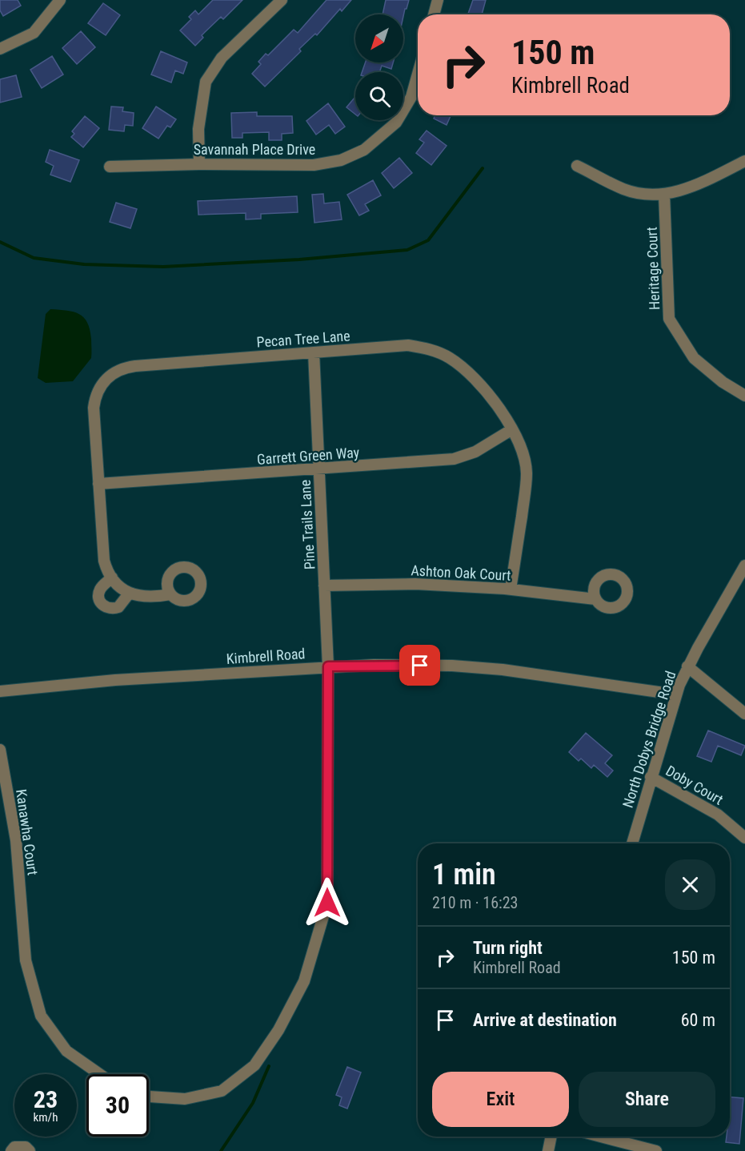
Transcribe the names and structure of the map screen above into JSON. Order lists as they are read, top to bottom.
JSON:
{
  "streets": {
    "street": [
      "Savannah Place Drive",
      "Heritage Court",
      "Pecan Tree Lane",
      "Garrett Green Way",
      "Pine Trails Lane",
      "Ashton Oak Court",
      "Kimbrell Road",
      "North Dobys Bridge Road",
      "Doby Court",
      "Kanawha Court"
    ]
  },
  "crossings": [
    ["Pecan Tree Lane", "Garrett Green Way"],
    ["Pecan Tree Lane", "Pine Trails Lane"],
    ["Pecan Tree Lane", "Ashton Oak Court"],
    ["Garrett Green Way", "Pine Trails Lane"],
    ["Pine Trails Lane", "Ashton Oak Court"],
    ["Pine Trails Lane", "Kimbrell Road"],
    ["Kimbrell Road", "North Dobys Bridge Road"],
    ["North Dobys Bridge Road", "Doby Court"]
  ],
  "north": "bottom left",
  "page": {
    "turn": ["150 m", "Kimbrell Road"],
    "heading": ["1 min", "210 m · 16:23"],
    "list": [
      {
        "name": "Turn right",
        "note": "Kimbrell Road",
        "value": "150 m"
      },
      {
        "name": "Arrive at destination",
        "value": "60 m"
      }
    ],
    "buttons": ["Exit", "Share"],
    "speed": "23 km/h",
    "limit": "30"
  }
}
